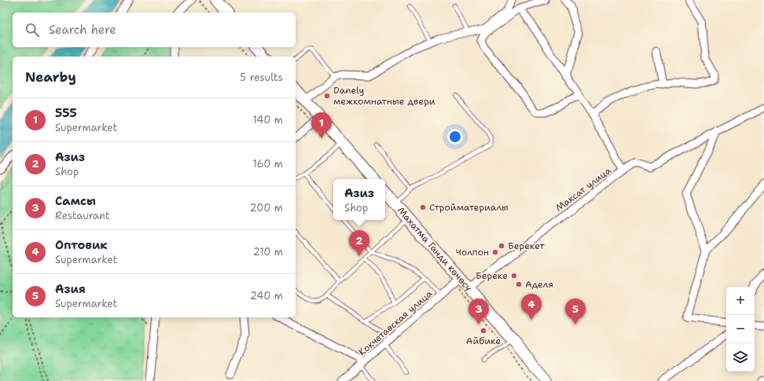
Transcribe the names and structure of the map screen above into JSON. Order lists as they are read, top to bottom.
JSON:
{
  "streets": {
    "main road": ["Махатма Ганди көчөсү"],
    "street": ["Максат улица", "Кокчетавская улица"]
  },
  "crossings": [
    ["Максат улица", "Махатма Ганди көчөсү"],
    ["Махатма Ганди көчөсү", "Кокчетавская улица"]
  ],
  "places": [
    "Danely межкомнатные двери",
    "Стройматериалы",
    "Берекет",
    "Чолпон",
    "Береке",
    "Аделя",
    "Айбике"
  ],
  "page": {
    "search": "Search here",
    "heading": ["Nearby", "5 results"],
    "list": [
      {
        "mark": "1",
        "name": "555",
        "note": "Supermarket",
        "value": "140 m"
      },
      {
        "mark": "2",
        "name": "Азиз",
        "note": "Shop",
        "value": "160 m"
      },
      {
        "mark": "3",
        "name": "Самсы",
        "note": "Restaurant",
        "value": "200 m"
      },
      {
        "mark": "4",
        "name": "Оптовик",
        "note": "Supermarket",
        "value": "210 m"
      },
      {
        "mark": "5",
        "name": "Азия",
        "note": "Supermarket",
        "value": "240 m"
      }
    ],
    "pins": [
      "1",
      "2",
      "4",
      "3",
      "5"
    ],
    "popup": ["Азиз", "Shop"],
    "map_buttons": ["+", "−"]
  }
}
